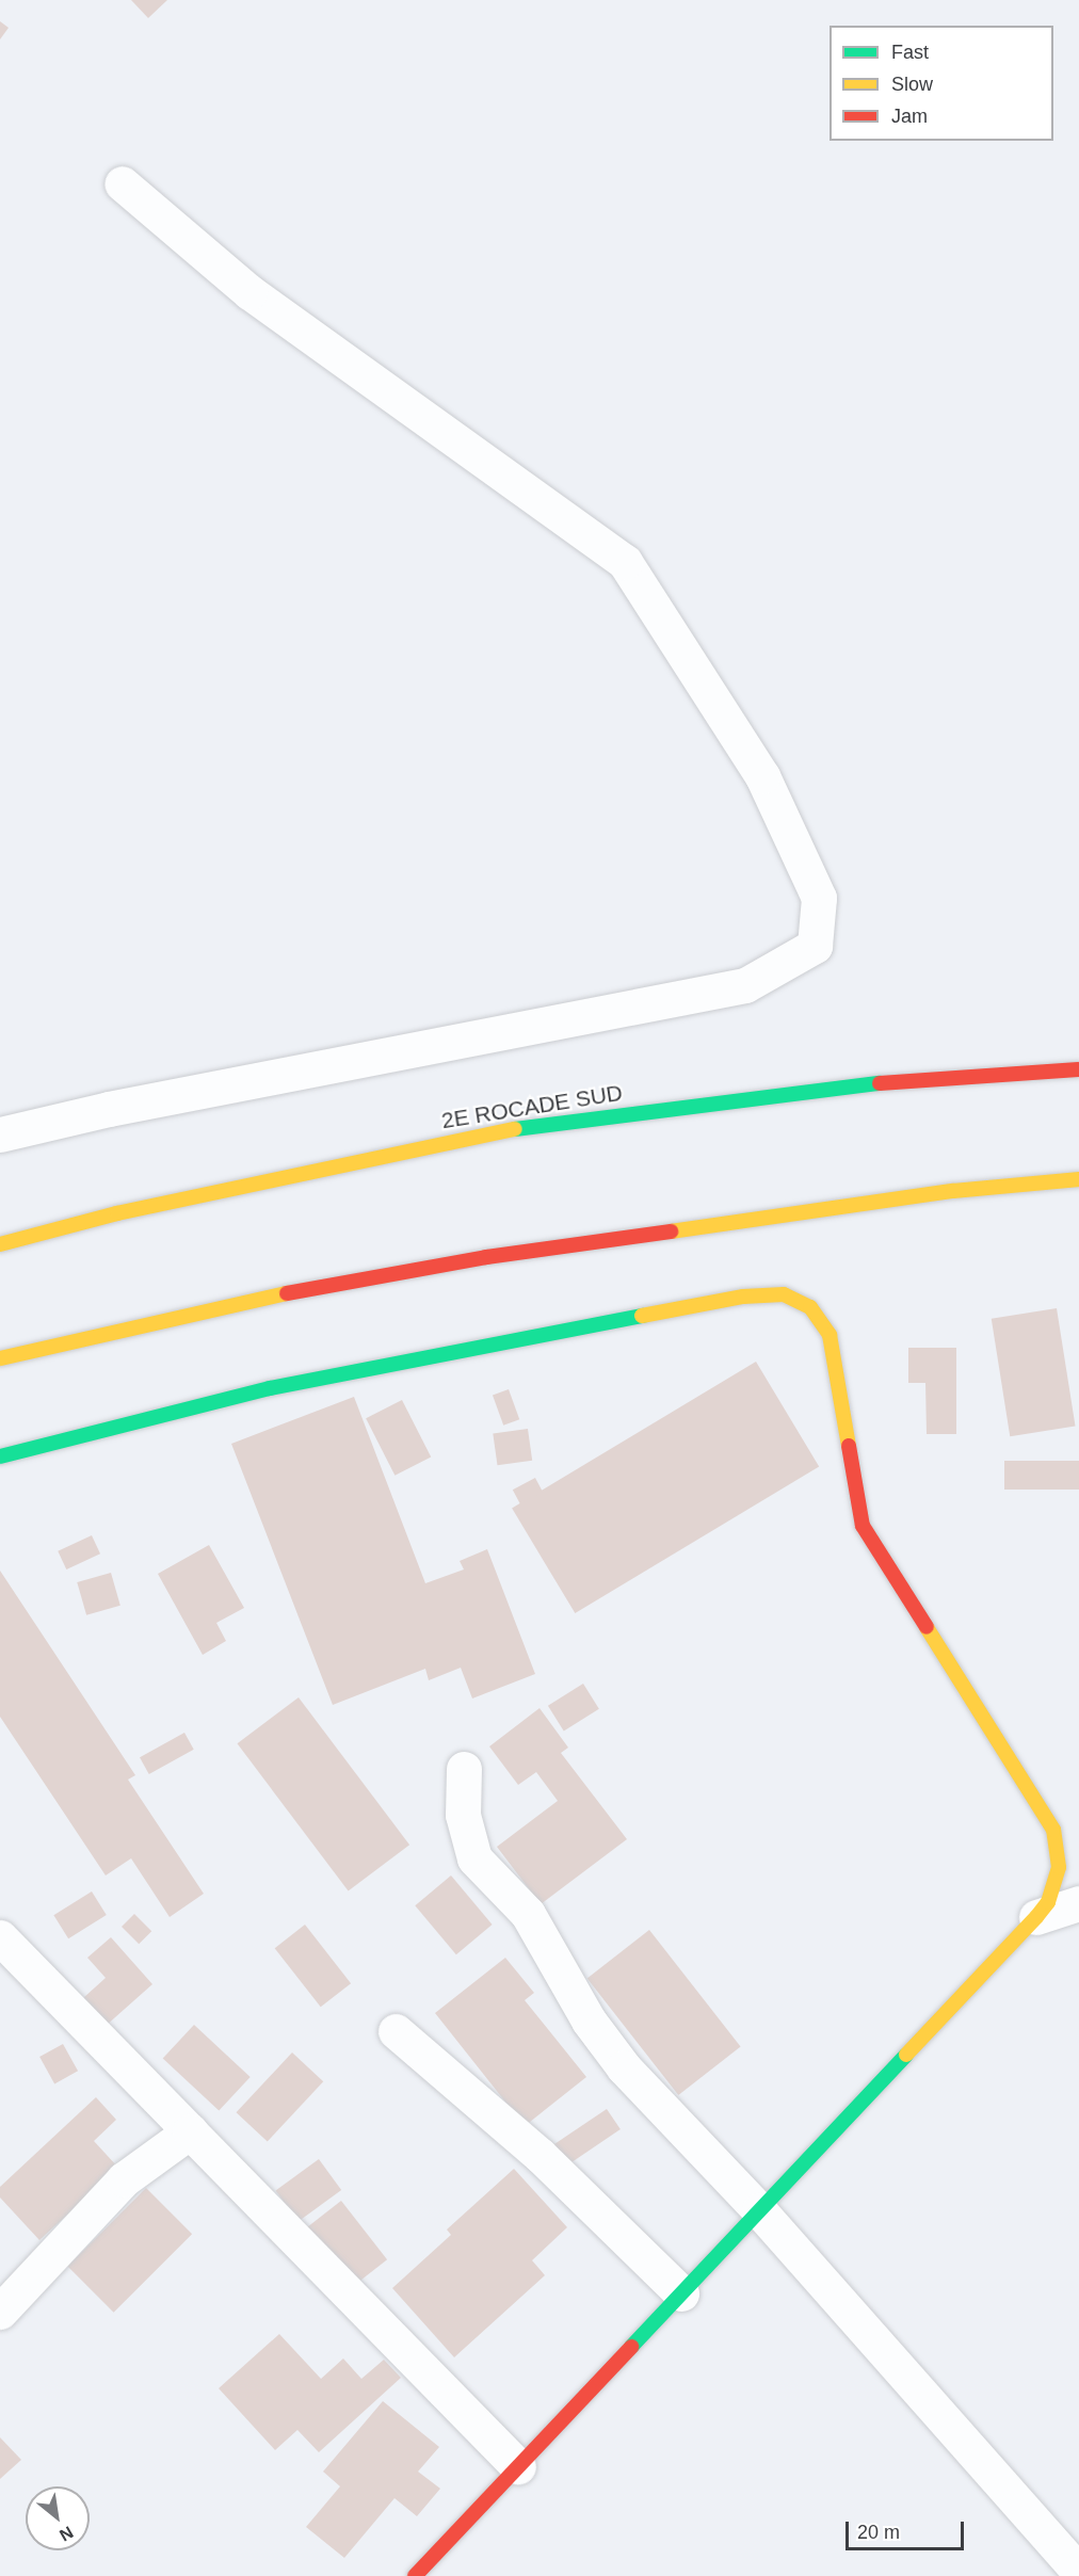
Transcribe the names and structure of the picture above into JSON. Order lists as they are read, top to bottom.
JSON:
{
  "streets": {
    "main road": ["2E ROCADE SUD"]
  },
  "legend": ["Fast", "Slow", "Jam"],
  "scale_bar": "20 m",
  "north": "bottom right"
}
